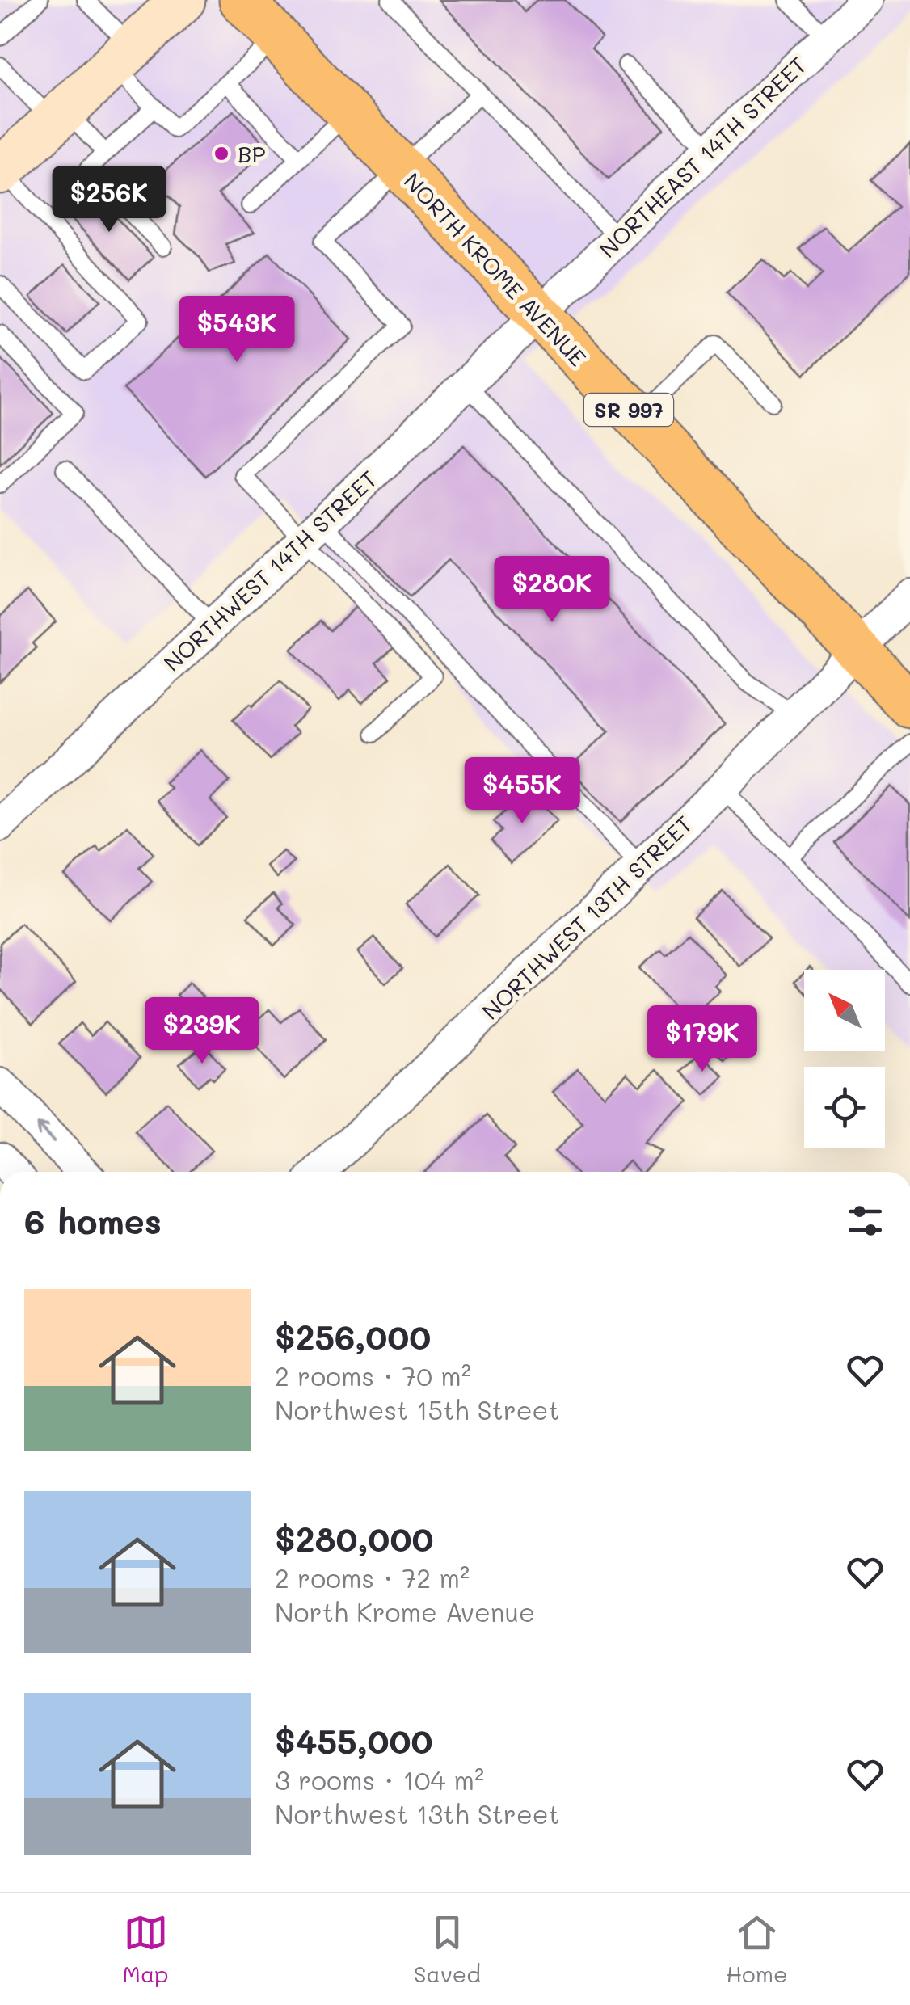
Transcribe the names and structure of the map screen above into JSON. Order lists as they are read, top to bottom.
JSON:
{
  "streets": {
    "highway": ["NORTH KROME AVENUE", "SR 997"],
    "street": ["NORTHEAST 14TH STREET", "NORTHWEST 14TH STREET", "NORTHWEST 13TH STREET"]
  },
  "crossings": [
    ["NORTHEAST 14TH STREET", "NORTH KROME AVENUE"],
    ["NORTHEAST 14TH STREET", "NORTHWEST 14TH STREET"],
    ["NORTH KROME AVENUE", "SR 997"],
    ["NORTH KROME AVENUE", "NORTHWEST 14TH STREET"],
    ["NORTH KROME AVENUE", "NORTHWEST 13TH STREET"]
  ],
  "places": ["BP"],
  "north": "top left",
  "page": {
    "price": [
      "$256K",
      "$543K",
      "$280K",
      "$455K",
      "$239K",
      "$179K"
    ],
    "heading": "6 homes",
    "list": [
      {
        "name": "$256,000",
        "note": "2 rooms · 70 m² · Northwest 15th Street"
      },
      {
        "name": "$280,000",
        "note": "2 rooms · 72 m² · North Krome Avenue"
      },
      {
        "name": "$455,000",
        "note": "3 rooms · 104 m² · Northwest 13th Street"
      }
    ],
    "tabs": ["Map", "Saved", "Home"]
  }
}
